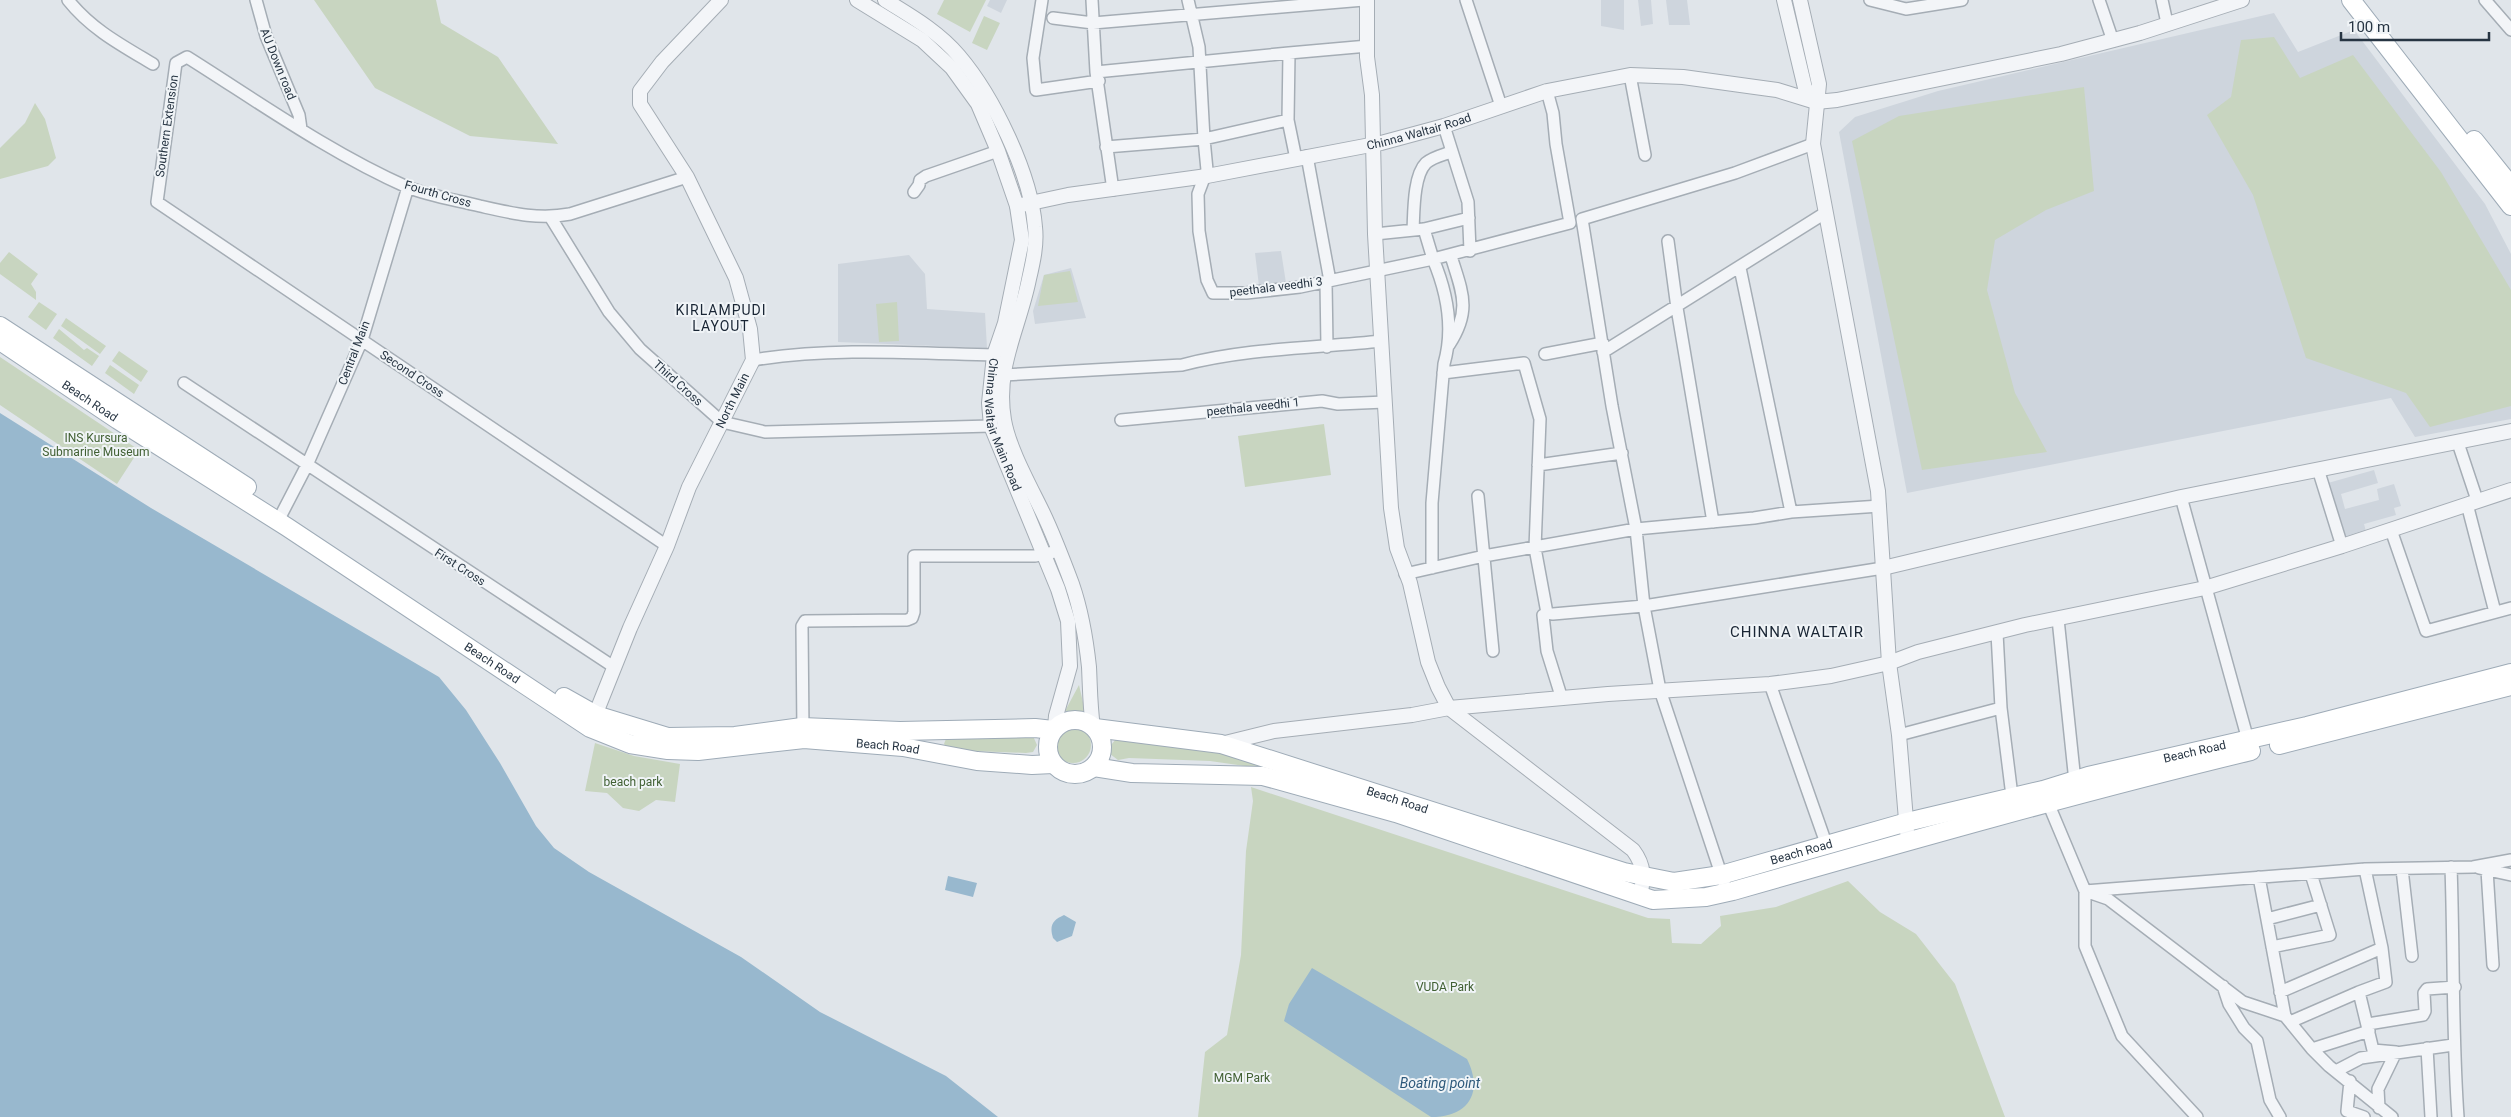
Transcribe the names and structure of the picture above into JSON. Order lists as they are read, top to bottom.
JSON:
{
  "streets": {
    "main road": ["Beach Road"],
    "street": [
      "AU Down road",
      "Southern Extension",
      "Chinna Waltair Road",
      "Fourth Cross",
      "peethala veedhi 3",
      "Central Main",
      "Second Cross",
      "Third Cross",
      "North Main",
      "peethala veedhi 1",
      "Chinna Waltair Main Road",
      "First Cross"
    ]
  },
  "crossings": [
    ["AU Down road", "Fourth Cross"],
    ["Southern Extension", "Fourth Cross"],
    ["Southern Extension", "Second Cross"],
    ["Chinna Waltair Road", "peethala veedhi 3"],
    ["Chinna Waltair Road", "Chinna Waltair Main Road"],
    ["Fourth Cross", "Central Main"],
    ["Fourth Cross", "Third Cross"],
    ["Fourth Cross", "North Main"],
    ["Central Main", "Second Cross"],
    ["Central Main", "Beach Road"],
    ["Central Main", "First Cross"],
    ["Second Cross", "North Main"],
    ["Third Cross", "North Main"],
    ["Third Cross", "Chinna Waltair Main Road"],
    ["North Main", "Beach Road"],
    ["North Main", "First Cross"],
    ["Beach Road", "Chinna Waltair Main Road"]
  ],
  "districts": ["KIRLAMPUDI LAYOUT", "CHINNA WALTAIR"],
  "water": ["Boating point"],
  "parks": [
    "INS Kursura Submarine Museum",
    "beach park",
    "VUDA Park",
    "MGM Park"
  ],
  "scale_bar": "100 m"
}
